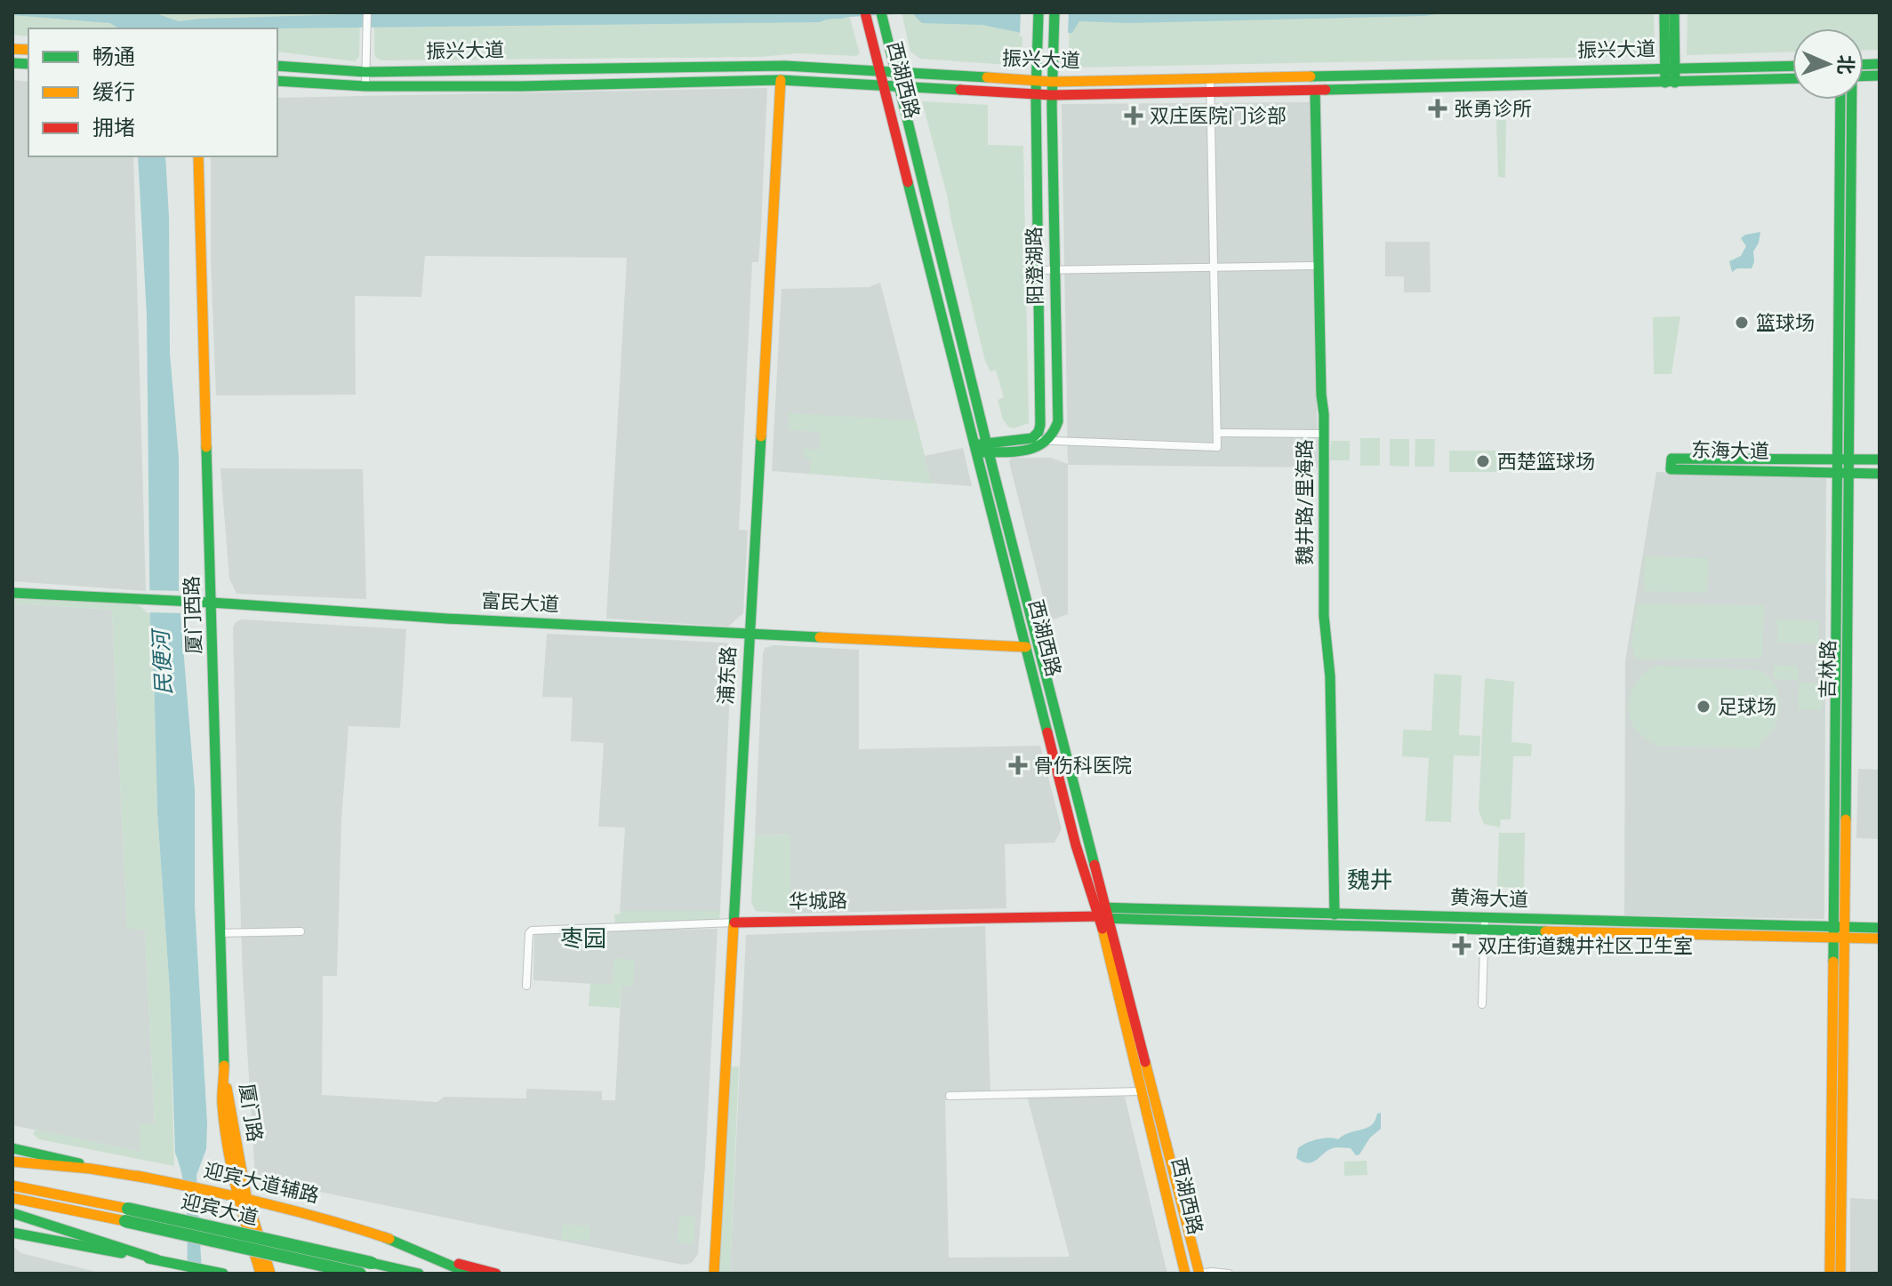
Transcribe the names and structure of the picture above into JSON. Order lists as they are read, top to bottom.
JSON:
{
  "streets": {
    "main road": [
      "振兴大道",
      "西湖西路",
      "阳澄湖路",
      "东海大道",
      "魏井路/里海路",
      "富民大道",
      "厦门西路",
      "吉林路",
      "浦东路",
      "黄海大道",
      "华城路",
      "厦门路",
      "迎宾大道辅路",
      "迎宾大道"
    ]
  },
  "crossings": [
    ["振兴大道", "西湖西路"],
    ["振兴大道", "阳澄湖路"],
    ["振兴大道", "魏井路/里海路"],
    ["振兴大道", "浦东路"],
    ["西湖西路", "富民大道"],
    ["西湖西路", "黄海大道"],
    ["西湖西路", "华城路"],
    ["东海大道", "吉林路"],
    ["魏井路/里海路", "黄海大道"],
    ["富民大道", "厦门西路"],
    ["富民大道", "浦东路"],
    ["厦门西路", "厦门路"],
    ["吉林路", "黄海大道"],
    ["浦东路", "华城路"],
    ["黄海大道", "华城路"],
    ["厦门路", "迎宾大道辅路"]
  ],
  "districts": ["魏井", "枣园"],
  "water": ["民便河"],
  "places": {
    "health": [
      "张勇诊所",
      "双庄医院门诊部",
      "骨伤科医院",
      "双庄街道魏井社区卫生室"
    ],
    "other": ["篮球场", "西楚篮球场", "足球场"]
  },
  "legend": ["畅通", "缓行", "拥堵"],
  "north": "right"
}
